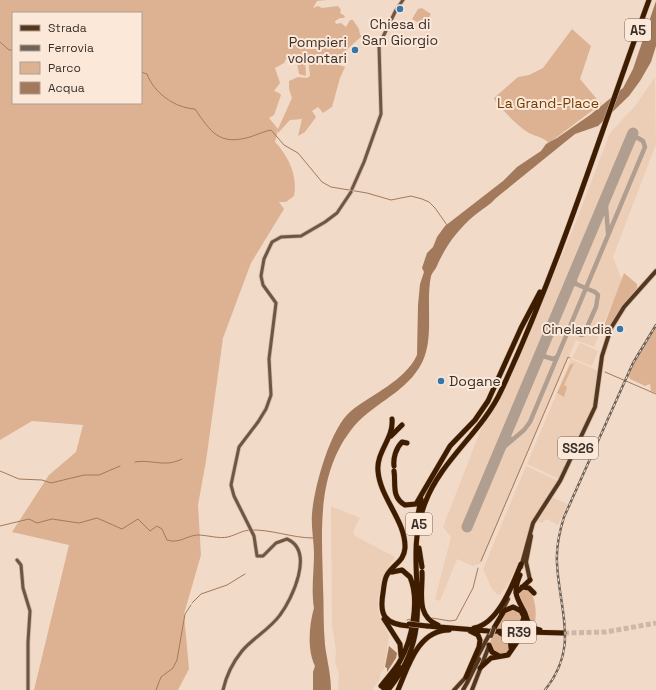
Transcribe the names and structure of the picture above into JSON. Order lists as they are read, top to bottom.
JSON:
{
  "streets": {
    "highway": ["A5", "R39"],
    "main road": ["SS26"]
  },
  "crossings": [
    ["A5", "R39"]
  ],
  "parks": ["La Grand-Place"],
  "places": [
    "Chiesa di San Giorgio",
    "Pompieri volontari",
    "Cinelandia",
    "Dogane"
  ],
  "legend": [
    "Strada",
    "Ferrovia",
    "Parco",
    "Acqua"
  ]
}
